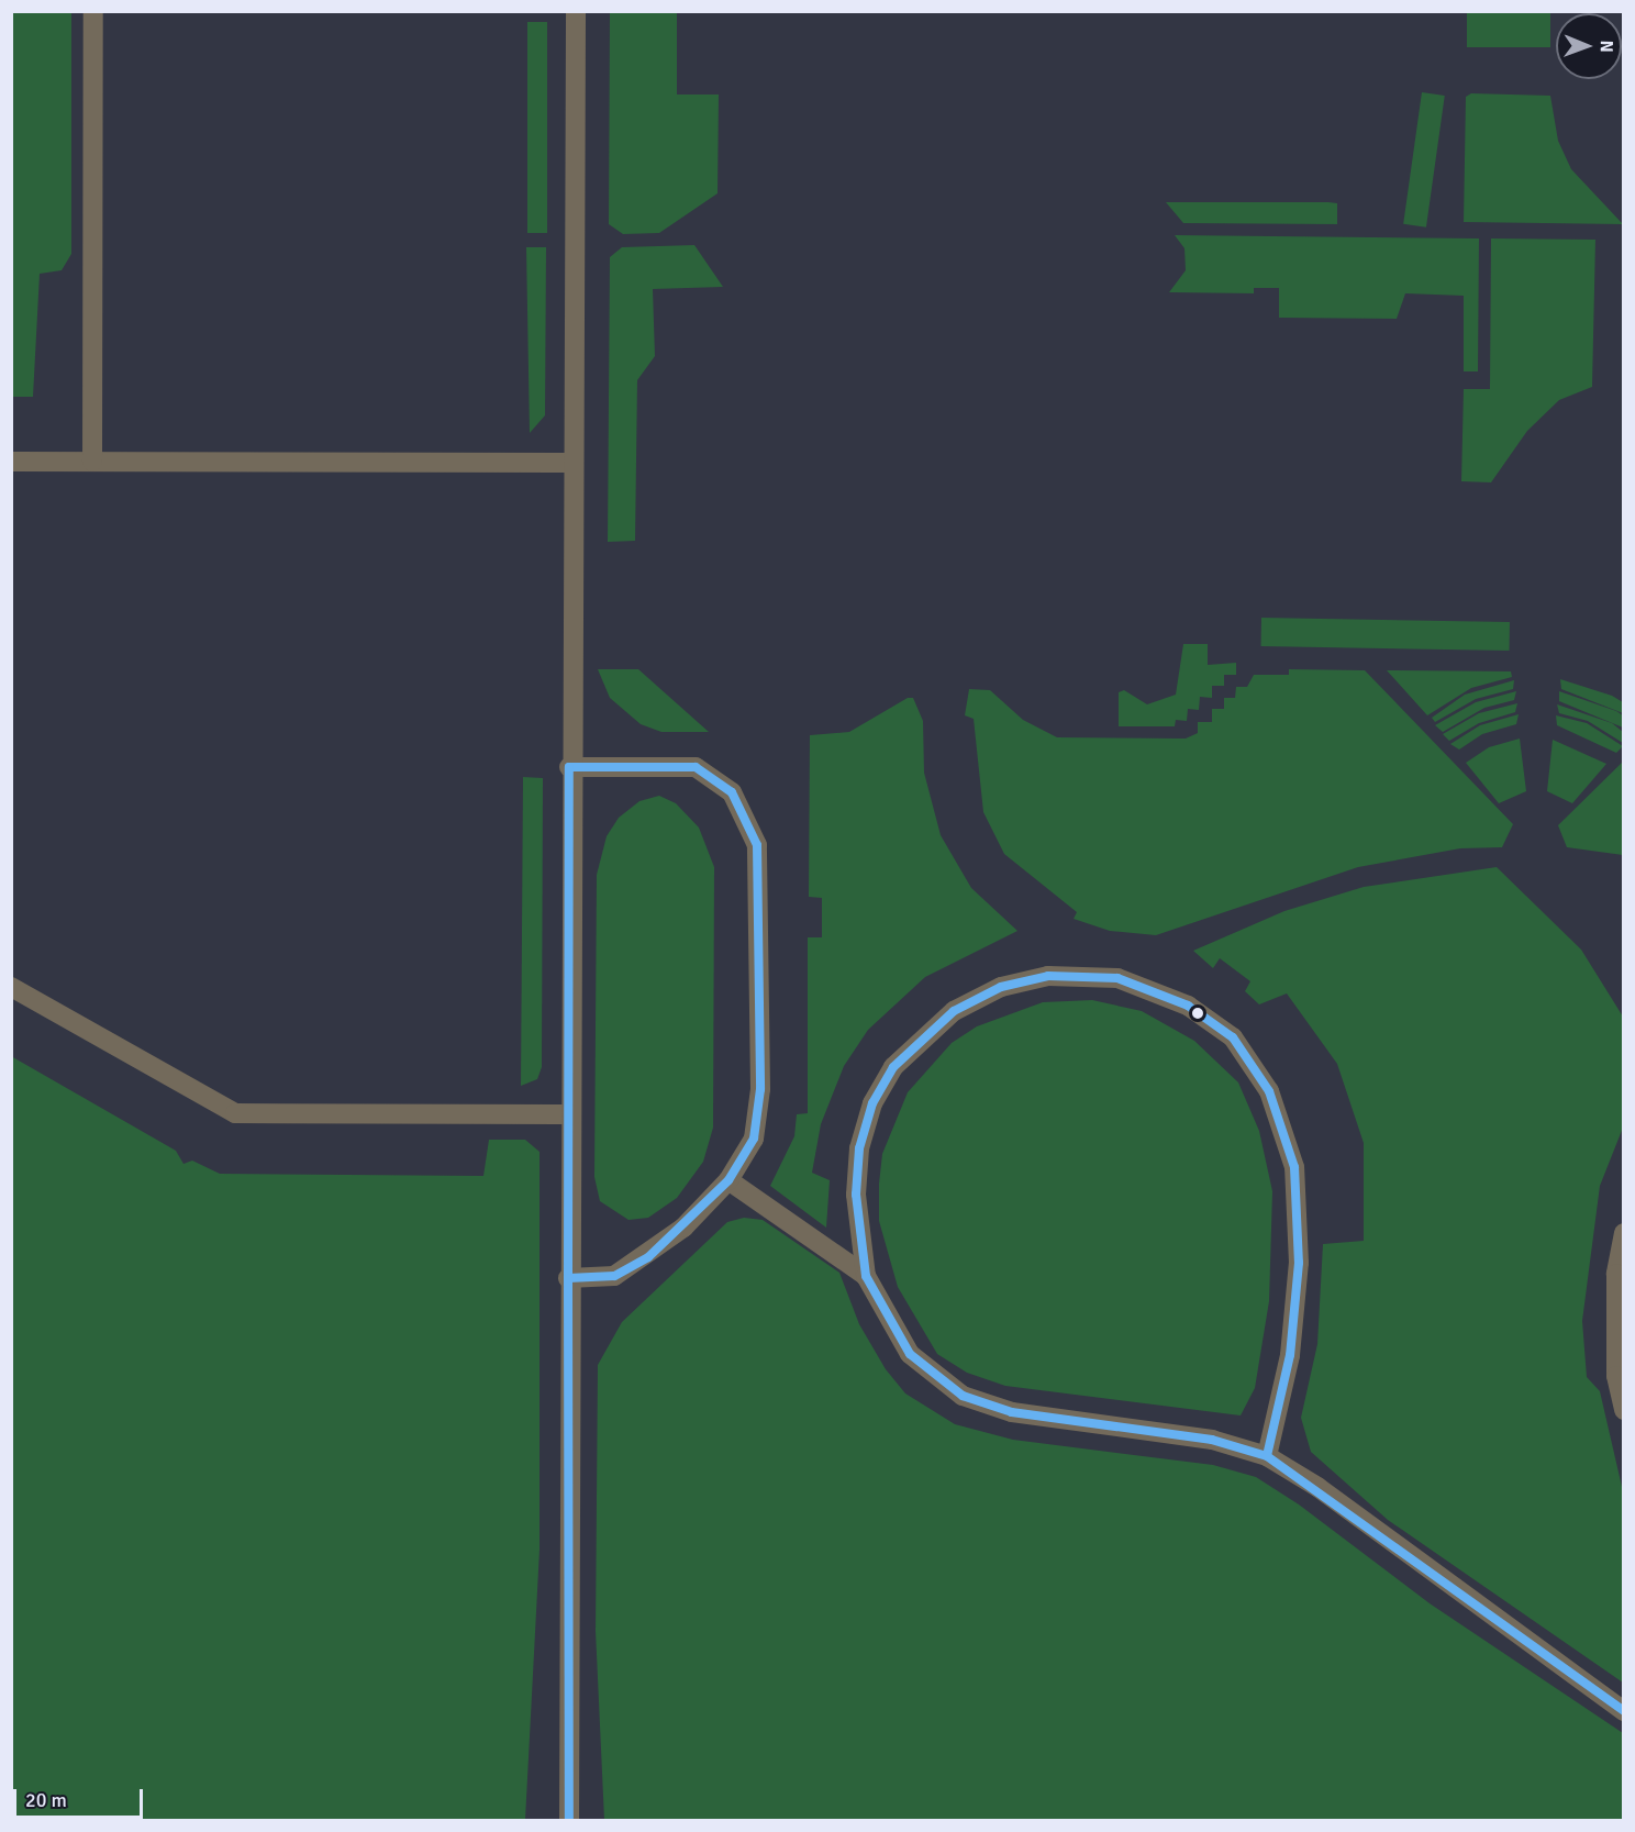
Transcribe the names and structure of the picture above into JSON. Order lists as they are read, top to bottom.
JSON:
{
  "scale_bar": "20 m",
  "north": "right"
}
